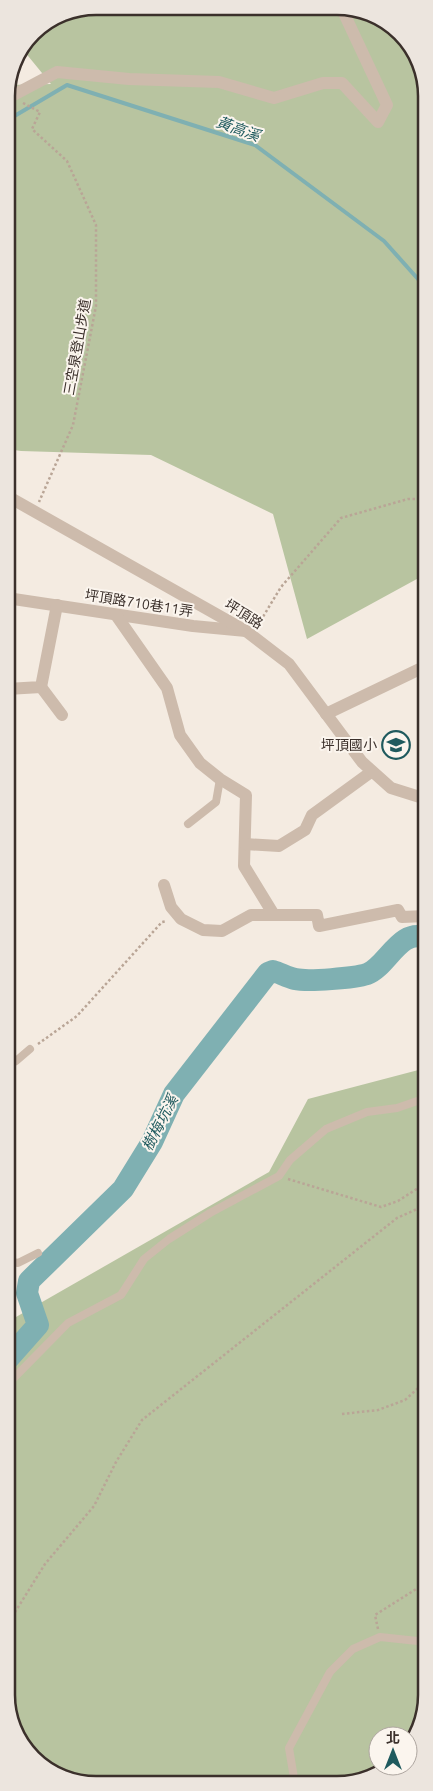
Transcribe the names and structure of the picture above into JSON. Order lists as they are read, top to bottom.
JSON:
{
  "streets": {
    "street": ["坪頂路710巷11弄", "坪頂路"],
    "path": ["三空泉登山步道"]
  },
  "crossings": [
    ["三空泉登山步道", "坪頂路"],
    ["坪頂路710巷11弄", "坪頂路"]
  ],
  "water": ["黃高溪", "樹梅坑溪"],
  "places": {
    "school or university": ["坪頂國小"]
  },
  "north": "top"
}
